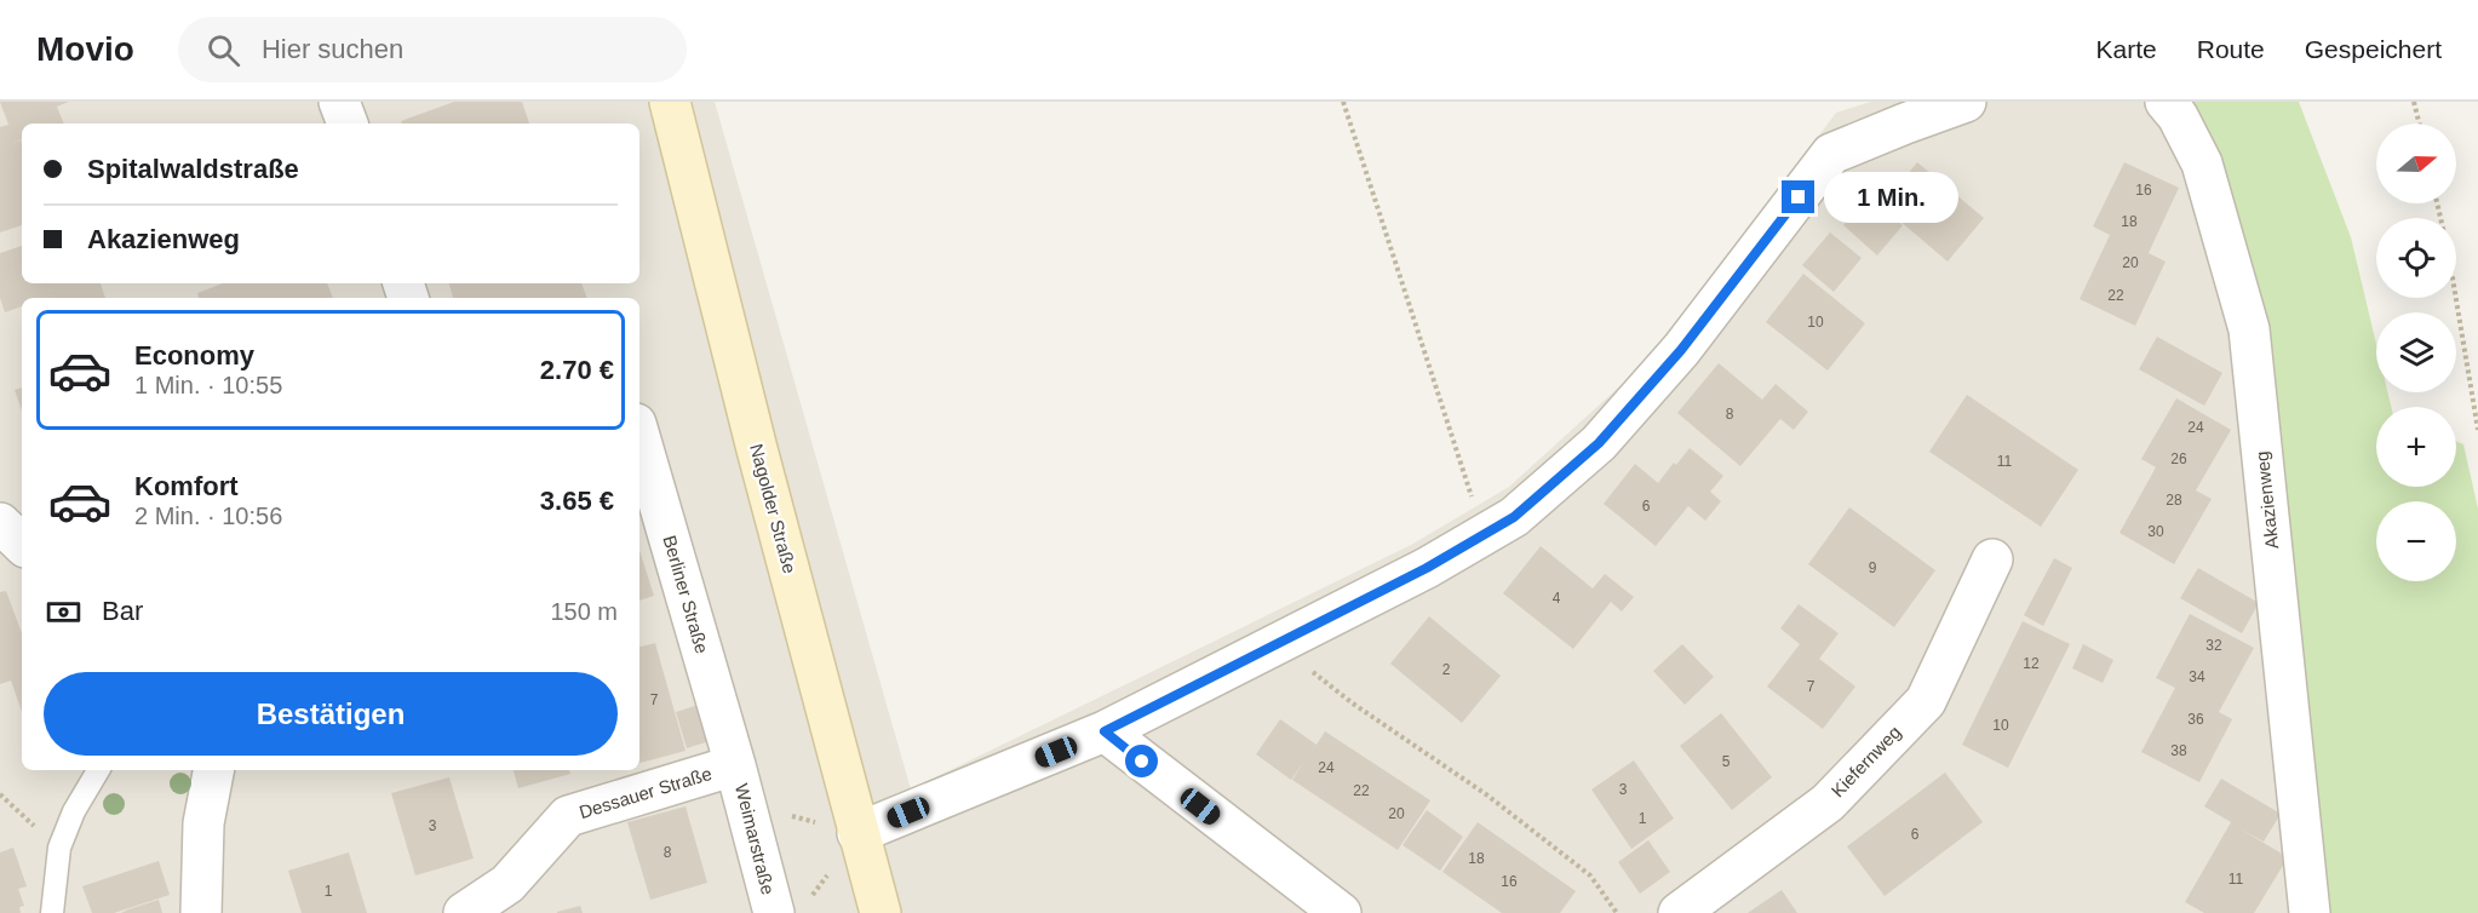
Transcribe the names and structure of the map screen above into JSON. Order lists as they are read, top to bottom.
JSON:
{
  "streets": {
    "main road": ["Nagolder Straße"],
    "street": [
      "Akazienweg",
      "Berliner Straße",
      "Kiefernweg",
      "Dessauer Straße",
      "Weimarstraße"
    ]
  },
  "crossings": [
    ["Berliner Straße", "Dessauer Straße"],
    ["Berliner Straße", "Weimarstraße"],
    ["Dessauer Straße", "Weimarstraße"]
  ],
  "house_numbers": [
    "16",
    "18",
    "20",
    "22",
    "10",
    "8",
    "24",
    "26",
    "11",
    "28",
    "6",
    "30",
    "9",
    "4",
    "32",
    "12",
    "2",
    "34",
    "7",
    "7",
    "36",
    "10",
    "38",
    "5",
    "24",
    "3",
    "22",
    "20",
    "1",
    "3",
    "6",
    "8",
    "18",
    "11",
    "16",
    "1"
  ],
  "north": "right",
  "page": {
    "header": "Movio",
    "search": "Hier suchen",
    "nav": ["Karte", "Route", "Gespeichert"],
    "map_buttons": ["+", "−"],
    "banner": ["Spitalwaldstraße", "Akazienweg"],
    "bubble": "1 Min.",
    "list": [
      {
        "name": "Economy",
        "note": "1 Min. · 10:55",
        "value": "2.70 €"
      },
      {
        "name": "Komfort",
        "note": "2 Min. · 10:56",
        "value": "3.65 €"
      }
    ],
    "pay": ["Bar", "150 m"],
    "buttons": "Bestätigen"
  }
}
